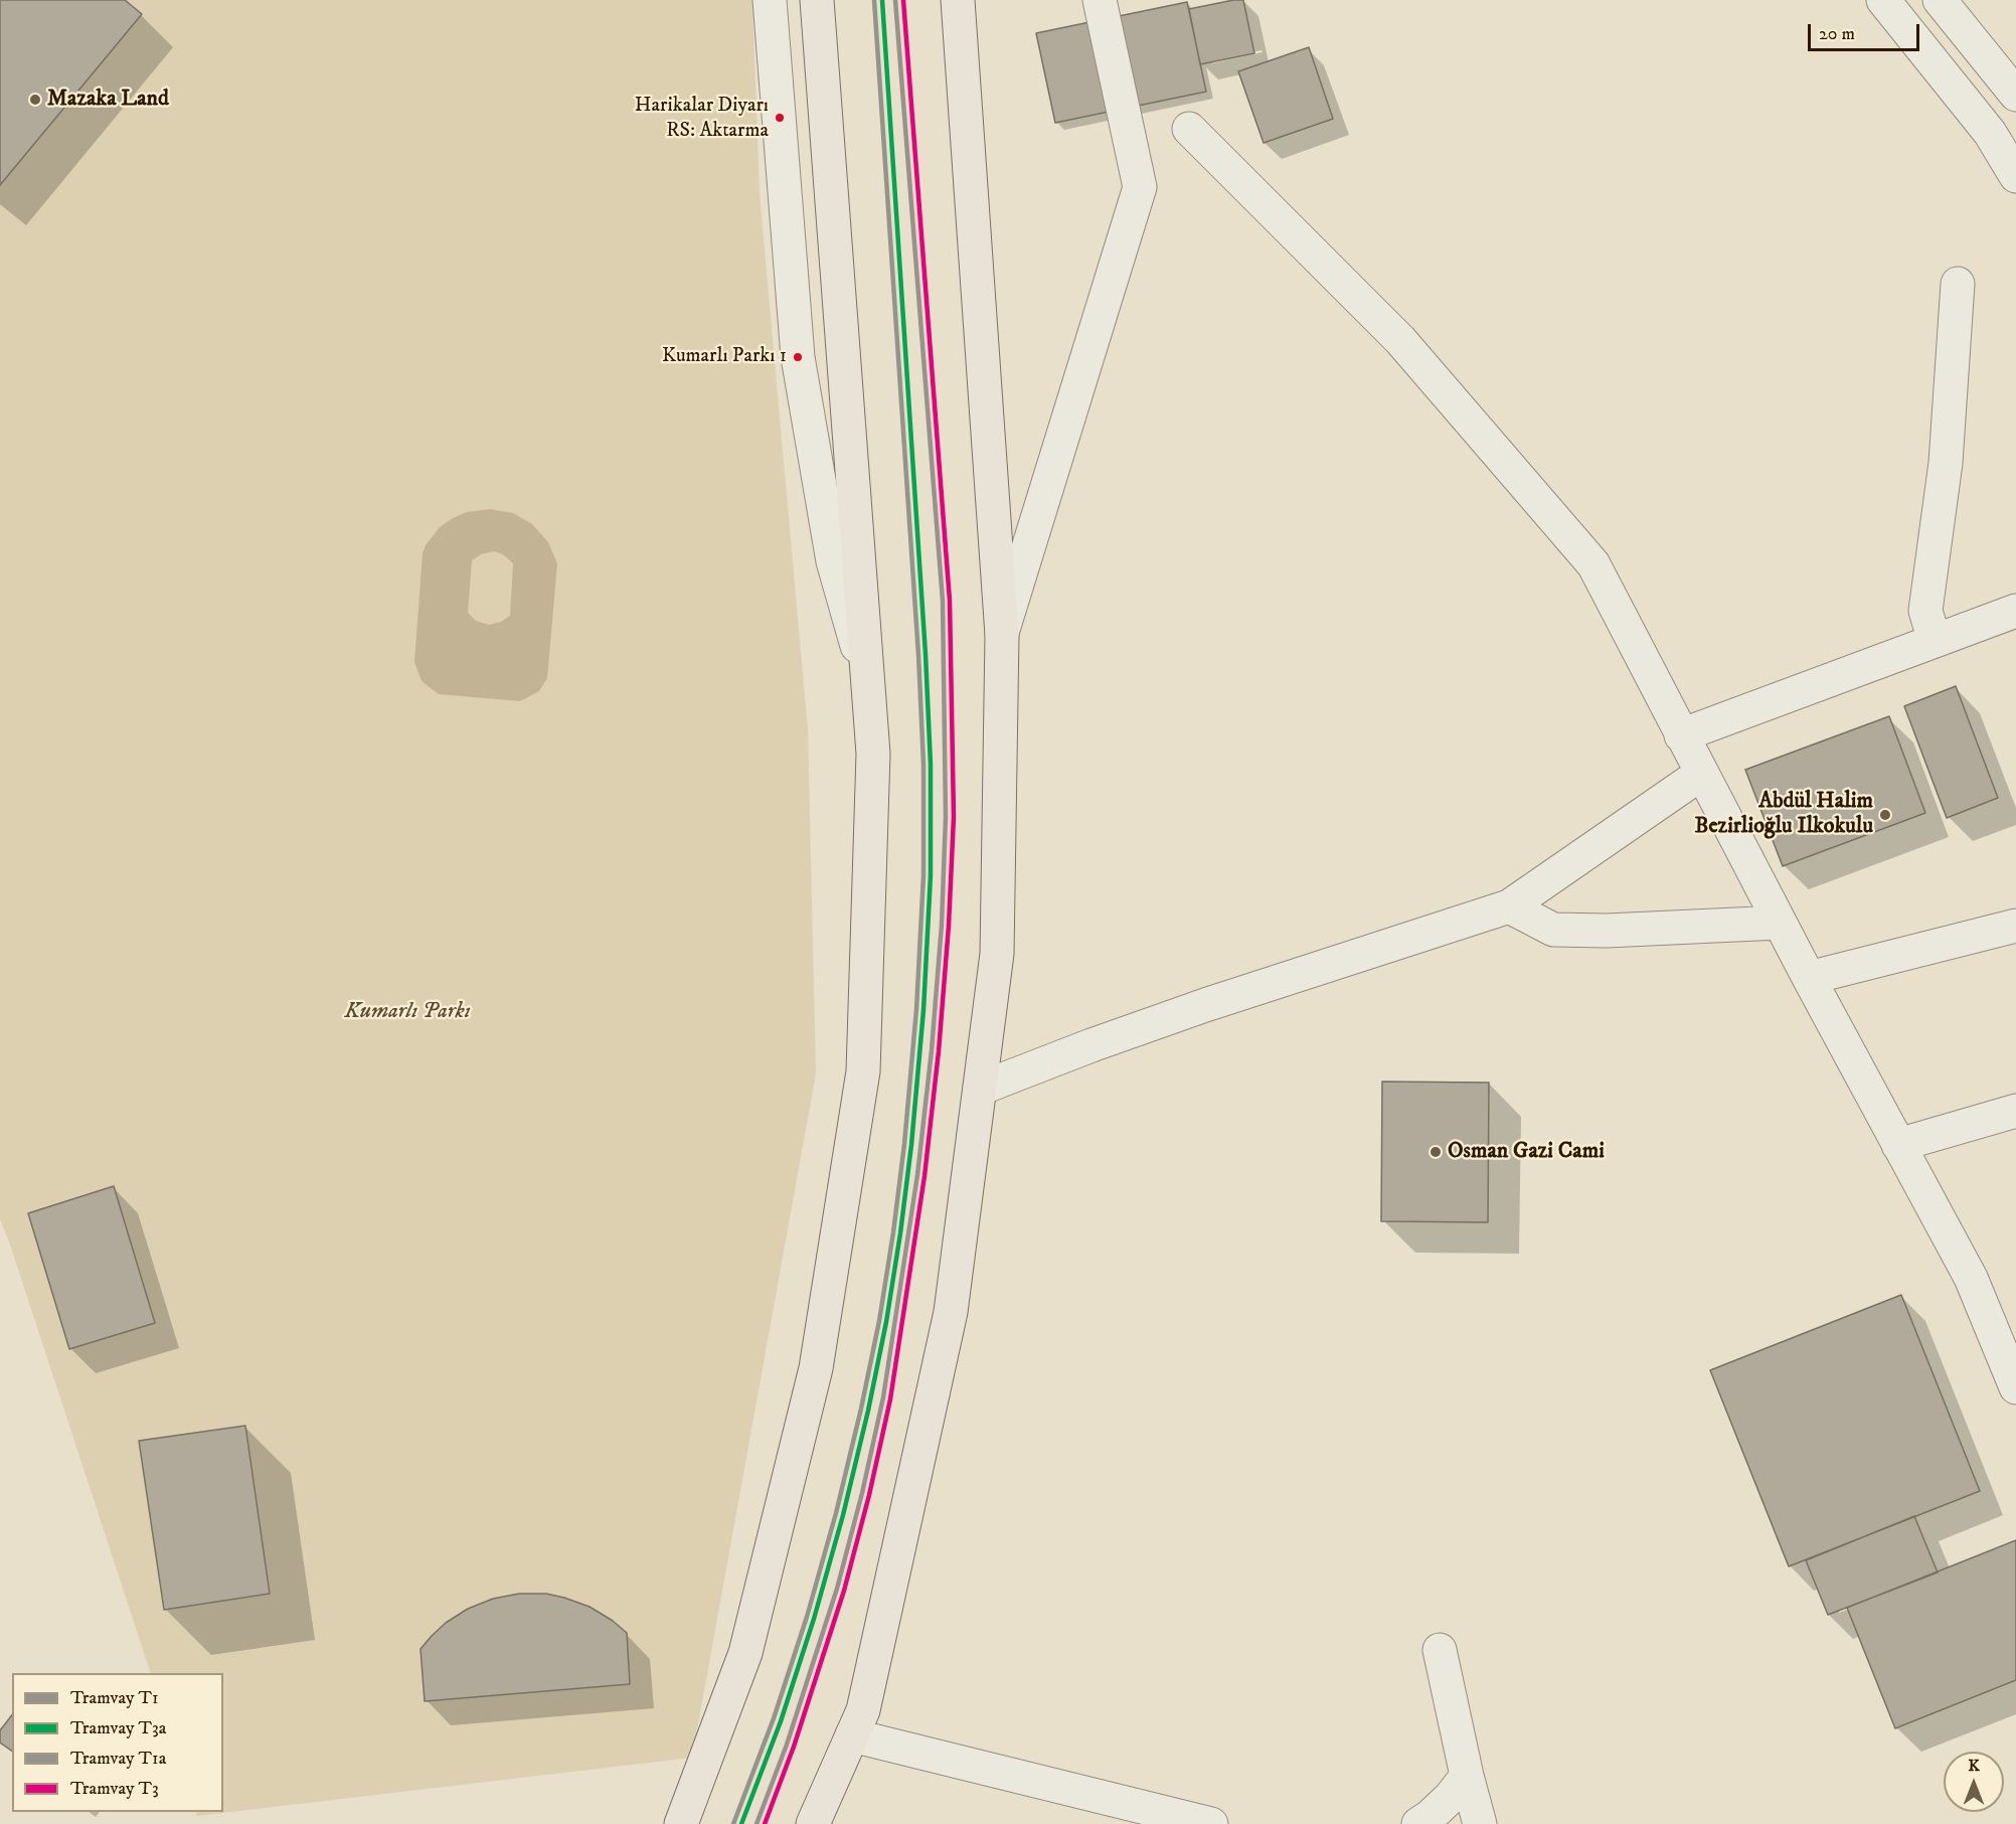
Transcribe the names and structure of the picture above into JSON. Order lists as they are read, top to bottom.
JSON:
{
  "parks": ["Kumarlı Parkı"],
  "places": [
    "Mazaka Land",
    "Harikalar Diyarı RS: Aktarma",
    "Kumarlı Parkı 1",
    "Abdül Halim Bezirlioğlu Ilkokulu",
    "Osman Gazi Cami"
  ],
  "lines": [
    "tram line T1",
    "tram line T3a",
    "tram line T1a",
    "tram line T3"
  ],
  "legend": [
    "Tramvay T1",
    "Tramvay T3a",
    "Tramvay T1a",
    "Tramvay T3"
  ],
  "scale_bar": "20 m",
  "north": "top"
}
